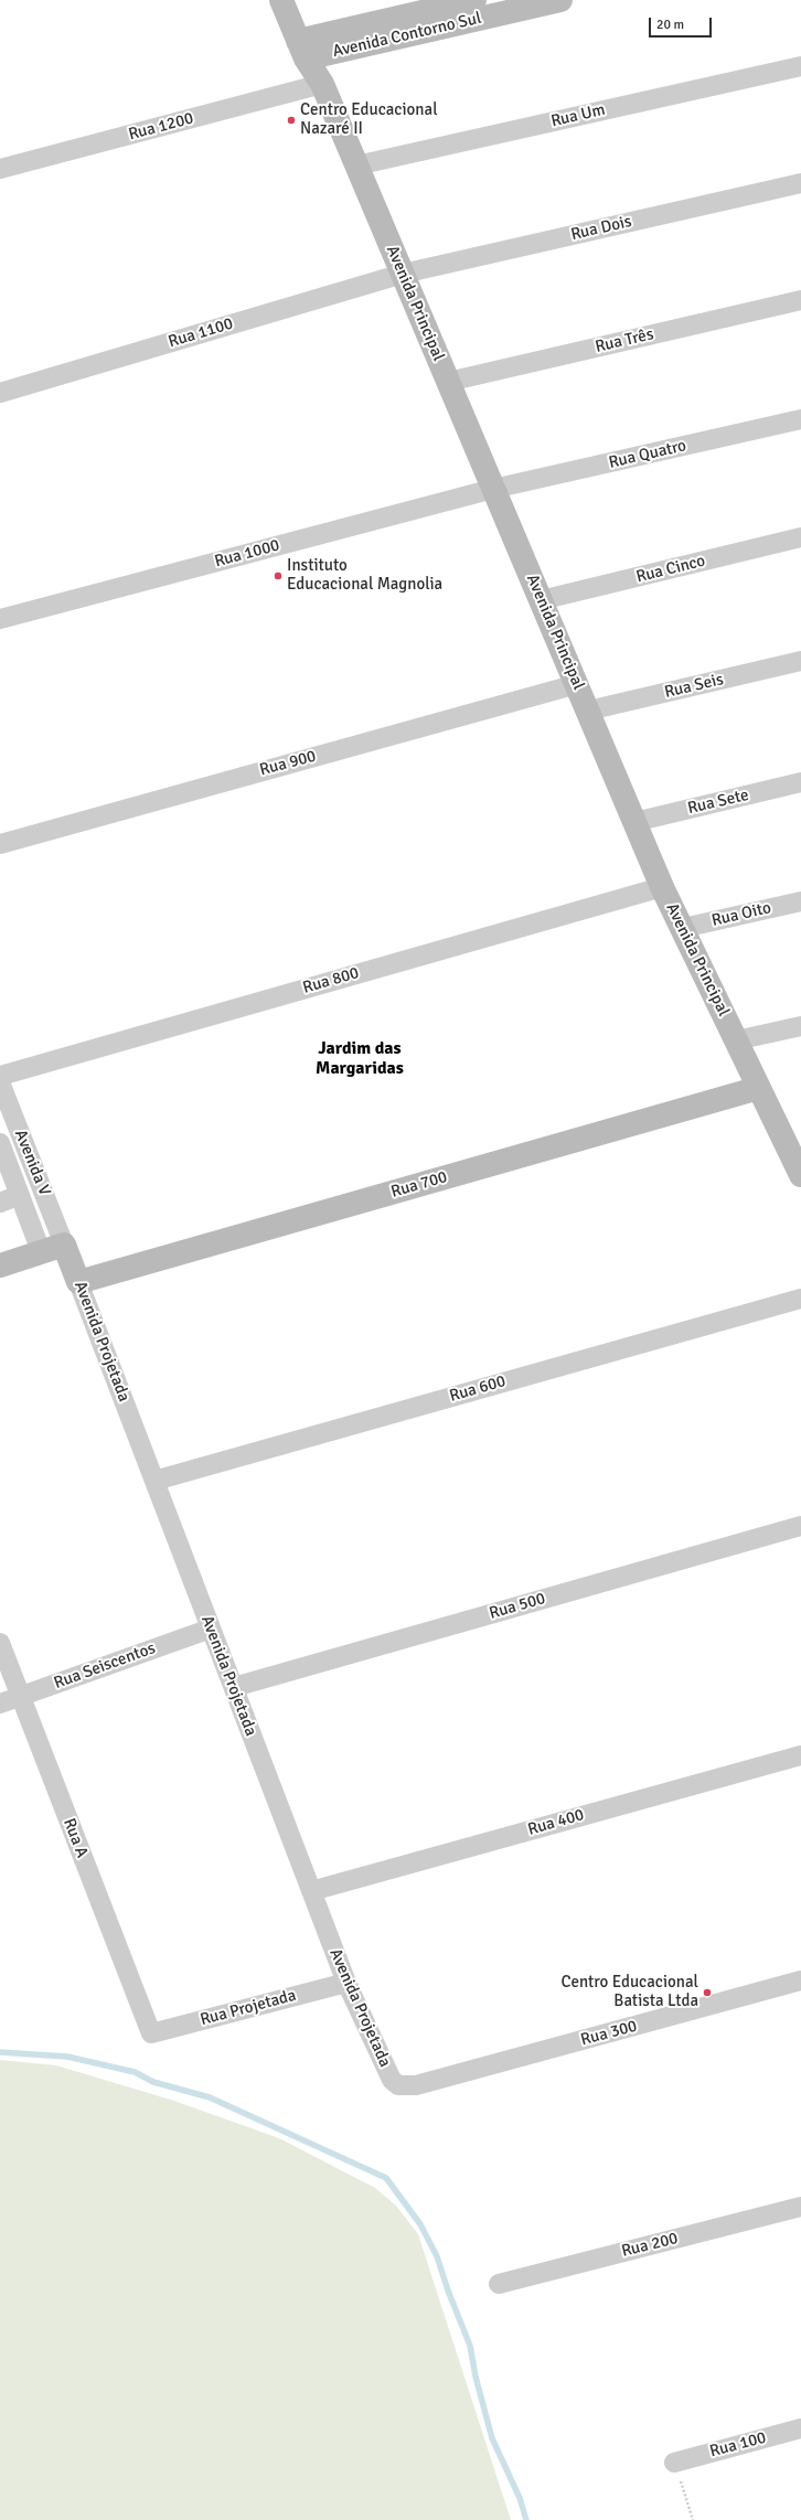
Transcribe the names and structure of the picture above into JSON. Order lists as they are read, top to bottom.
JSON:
{
  "streets": {
    "main road": [
      "Avenida Contorno Sul",
      "Avenida Principal",
      "Rua 700",
      "Avenida Projetada"
    ],
    "street": [
      "Rua Um",
      "Rua 1200",
      "Rua Dois",
      "Rua 1100",
      "Rua Três",
      "Rua Quatro",
      "Rua 1000",
      "Rua Cinco",
      "Rua Seis",
      "Rua 900",
      "Rua Sete",
      "Rua Oito",
      "Rua 800",
      "Avenida V",
      "Rua 600",
      "Rua 500",
      "Rua Seiscentos",
      "Rua 400",
      "Rua A",
      "Rua Projetada",
      "Rua 300",
      "Rua 200",
      "Rua 100"
    ]
  },
  "crossings": [
    ["Avenida Contorno Sul", "Avenida Principal"],
    ["Rua Um", "Avenida Principal"],
    ["Rua 1200", "Avenida Principal"],
    ["Rua Dois", "Avenida Principal"],
    ["Rua Dois", "Rua 1100"],
    ["Avenida Principal", "Rua 1100"],
    ["Avenida Principal", "Rua Três"],
    ["Avenida Principal", "Rua Quatro"],
    ["Avenida Principal", "Rua 1000"],
    ["Avenida Principal", "Rua Cinco"],
    ["Avenida Principal", "Rua Seis"],
    ["Avenida Principal", "Rua 900"],
    ["Avenida Principal", "Rua Sete"],
    ["Avenida Principal", "Rua Oito"],
    ["Avenida Principal", "Rua 800"],
    ["Avenida Principal", "Rua 700"],
    ["Rua Quatro", "Rua 1000"],
    ["Avenida V", "Avenida Projetada"],
    ["Rua 700", "Avenida Projetada"],
    ["Avenida Projetada", "Rua 600"],
    ["Avenida Projetada", "Rua 500"],
    ["Avenida Projetada", "Rua Seiscentos"],
    ["Avenida Projetada", "Rua 400"],
    ["Avenida Projetada", "Rua Projetada"],
    ["Avenida Projetada", "Rua 300"],
    ["Rua Seiscentos", "Rua A"],
    ["Rua A", "Rua Projetada"]
  ],
  "districts": ["Jardim das Margaridas"],
  "places": ["Centro Educacional Nazaré II", "Instituto Educacional Magnolia", "Centro Educacional Batista Ltda"],
  "scale_bar": "20 m"
}
